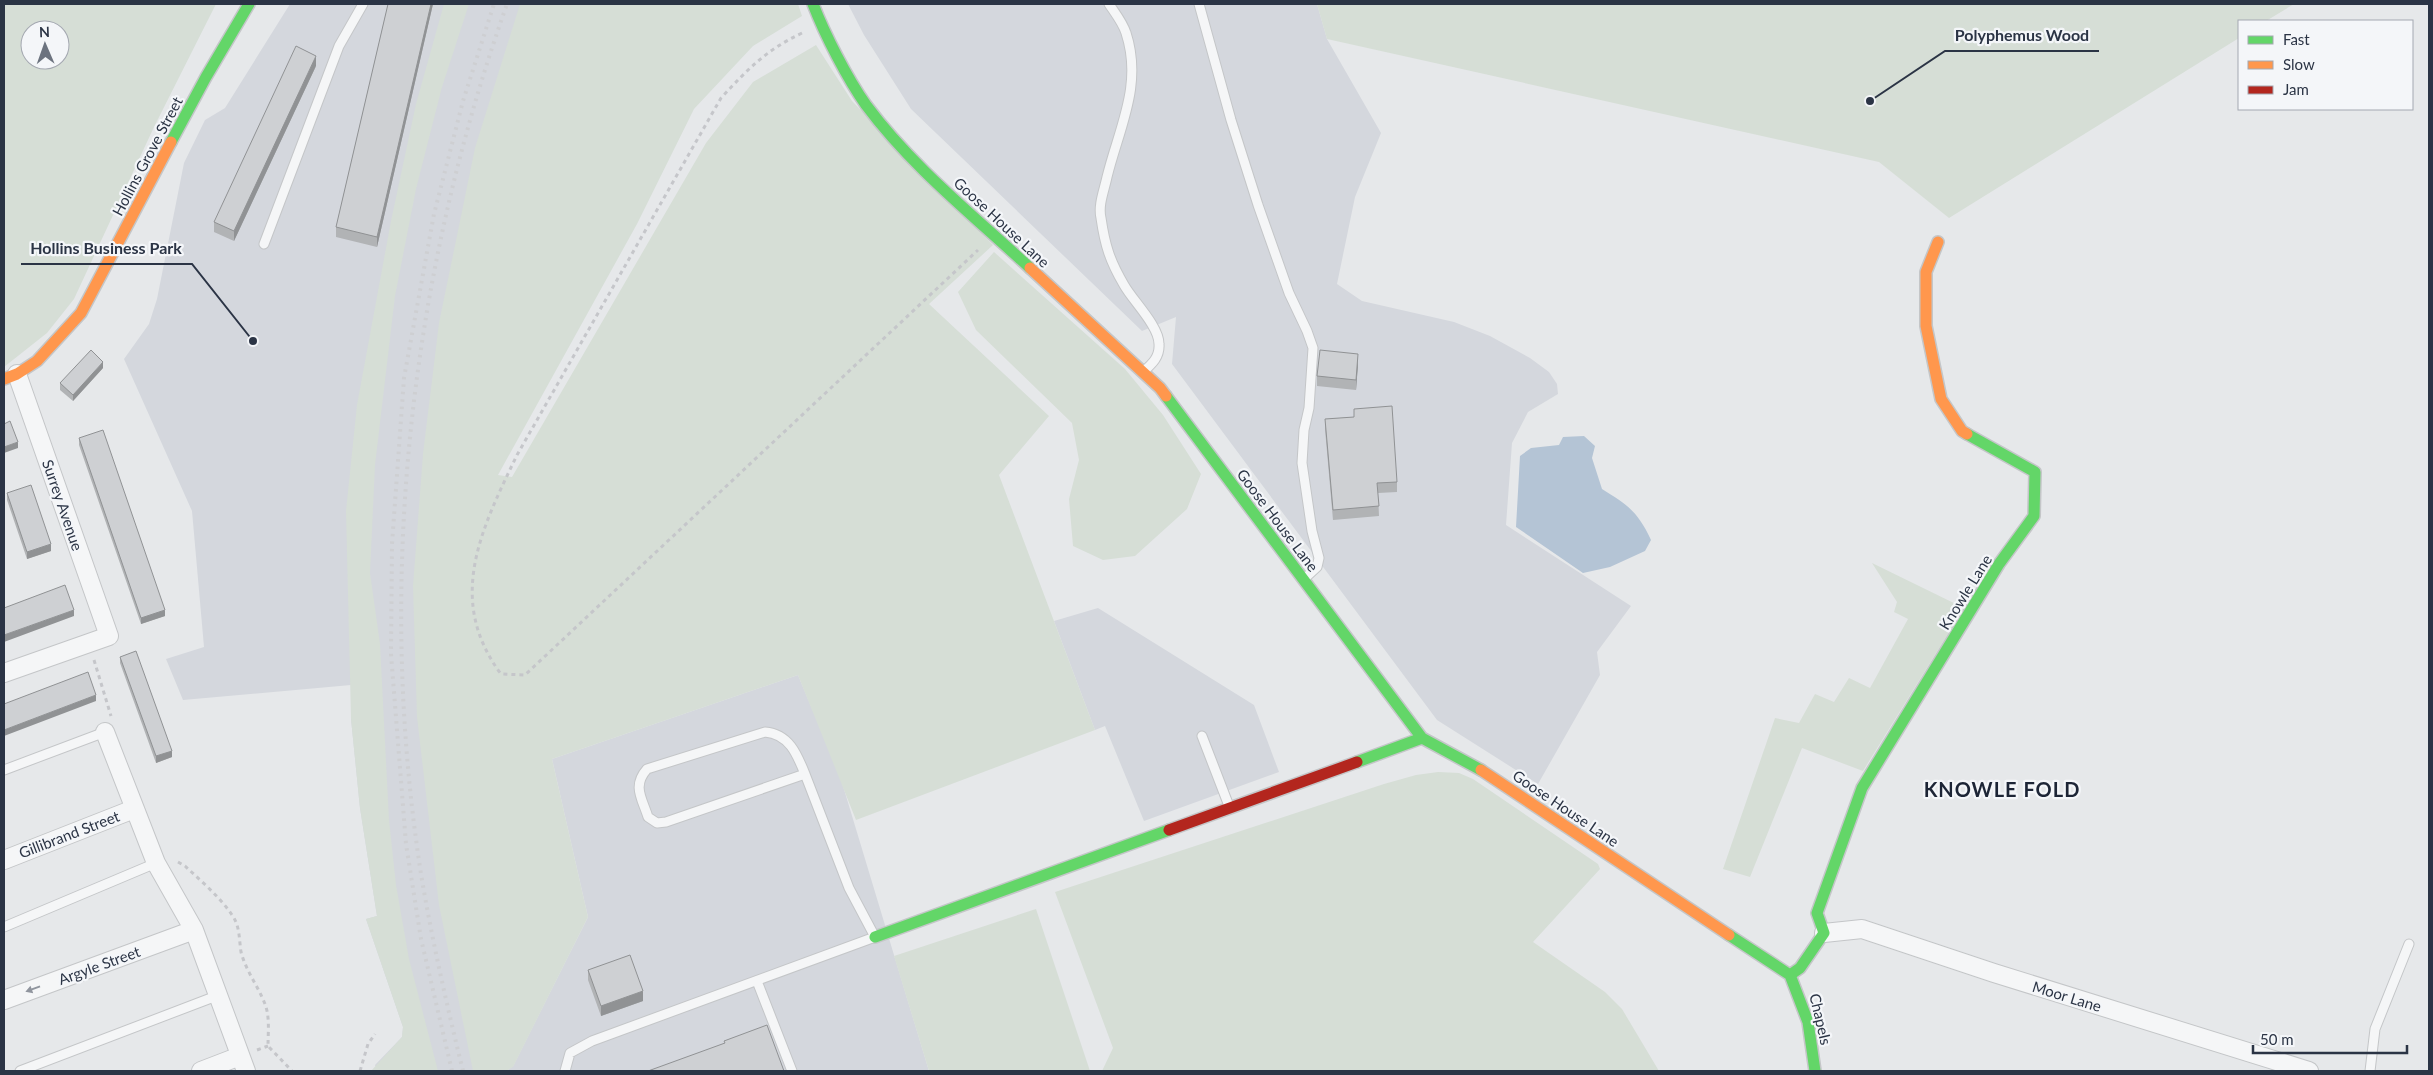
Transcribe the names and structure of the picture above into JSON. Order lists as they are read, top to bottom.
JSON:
{
  "streets": {
    "street": [
      "Hollins Grove Street",
      "Goose House Lane",
      "Surrey Avenue",
      "Knowle Lane",
      "Gillibrand Street",
      "Argyle Street",
      "Moor Lane",
      "Chapels"
    ]
  },
  "crossings": [
    ["Hollins Grove Street", "Surrey Avenue"],
    ["Goose House Lane", "Chapels"],
    ["Knowle Lane", "Moor Lane"]
  ],
  "one_way": ["Argyle Street"],
  "districts": ["KNOWLE FOLD"],
  "places": ["Polyphemus Wood", "Hollins Business Park"],
  "legend": ["Fast", "Slow", "Jam"],
  "scale_bar": "50 m",
  "north": "top"
}
